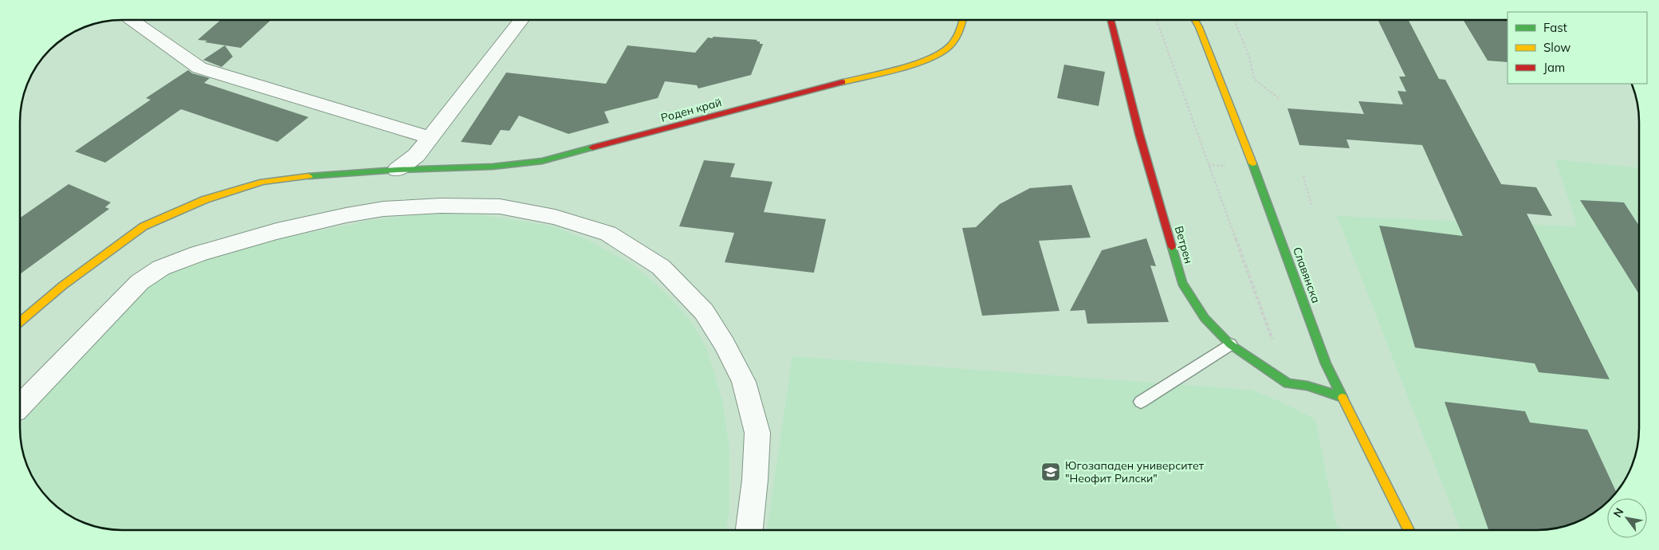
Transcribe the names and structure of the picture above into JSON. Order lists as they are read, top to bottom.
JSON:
{
  "streets": {
    "street": ["Роден край", "Ветрен", "Славянска"]
  },
  "crossings": [
    ["Ветрен", "Славянска"]
  ],
  "places": {
    "school or university": ["Югозападен университет \"Неофит Рилски\""]
  },
  "legend": ["Fast", "Slow", "Jam"],
  "north": "top left"
}
